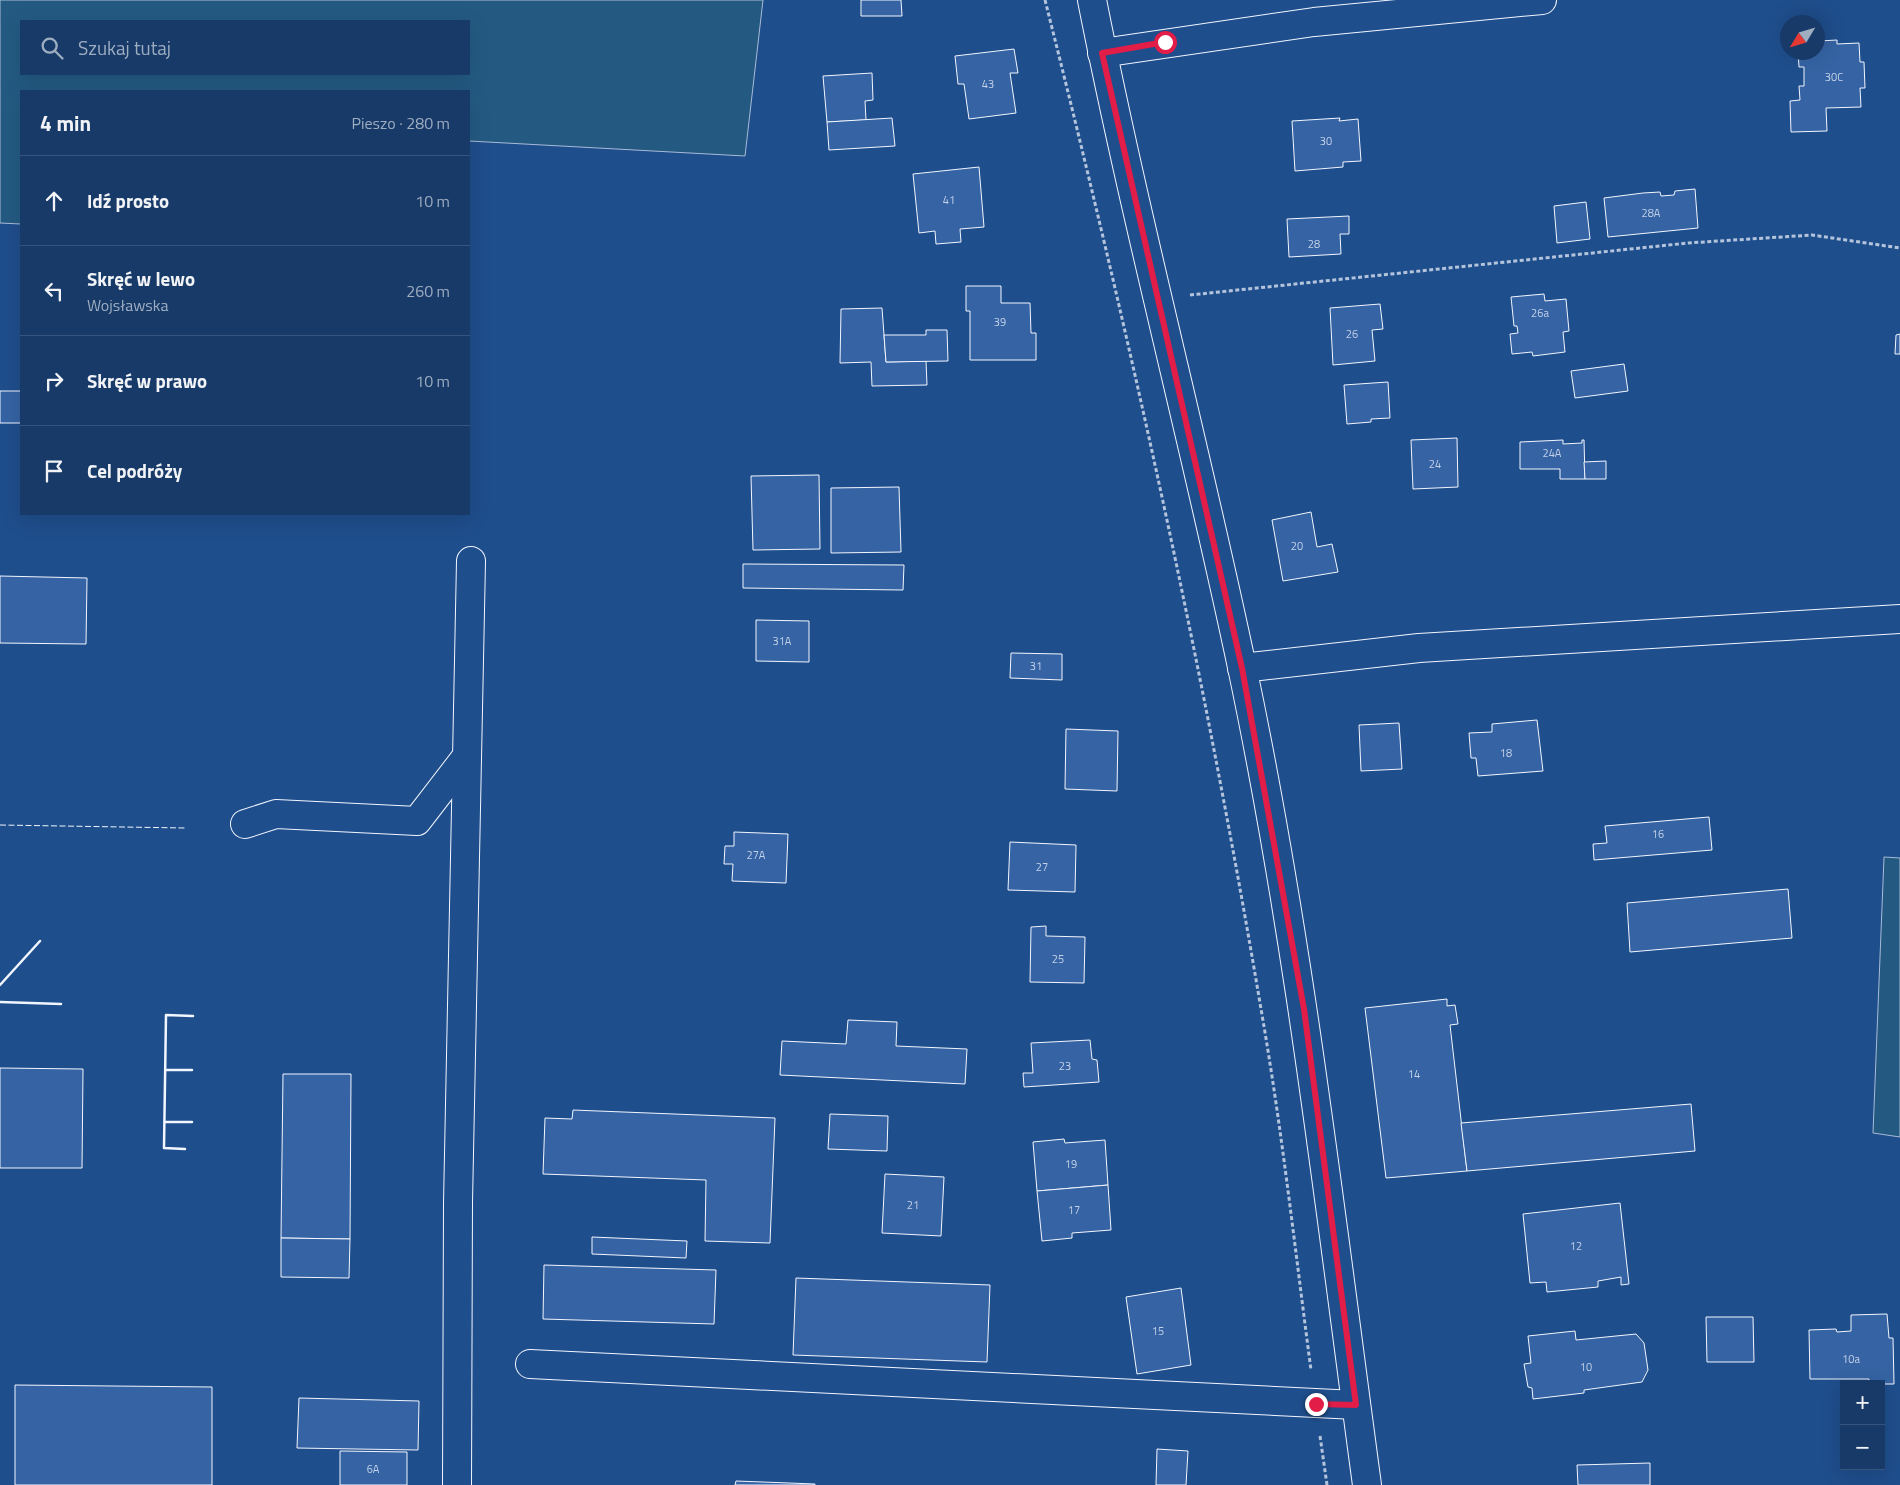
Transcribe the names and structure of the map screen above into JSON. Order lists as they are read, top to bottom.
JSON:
{
  "house_numbers": [
    "30C",
    "43",
    "30",
    "41",
    "28A",
    "28",
    "26a",
    "39",
    "26",
    "24A",
    "24",
    "20",
    "31A",
    "31",
    "18",
    "16",
    "27A",
    "27",
    "25",
    "23",
    "14",
    "19",
    "21",
    "17",
    "12",
    "15",
    "10a",
    "10",
    "6A"
  ],
  "north": "bottom left",
  "page": {
    "search": "Szukaj tutaj",
    "heading": ["4 min", "Pieszo · 280 m"],
    "list": [
      ["Idź prosto", "10 m"],
      ["Skręć w lewo", "Wojsławska", "260 m"],
      ["Skręć w prawo", "10 m"],
      "Cel podróży"
    ],
    "map_buttons": ["+", "−"]
  }
}
